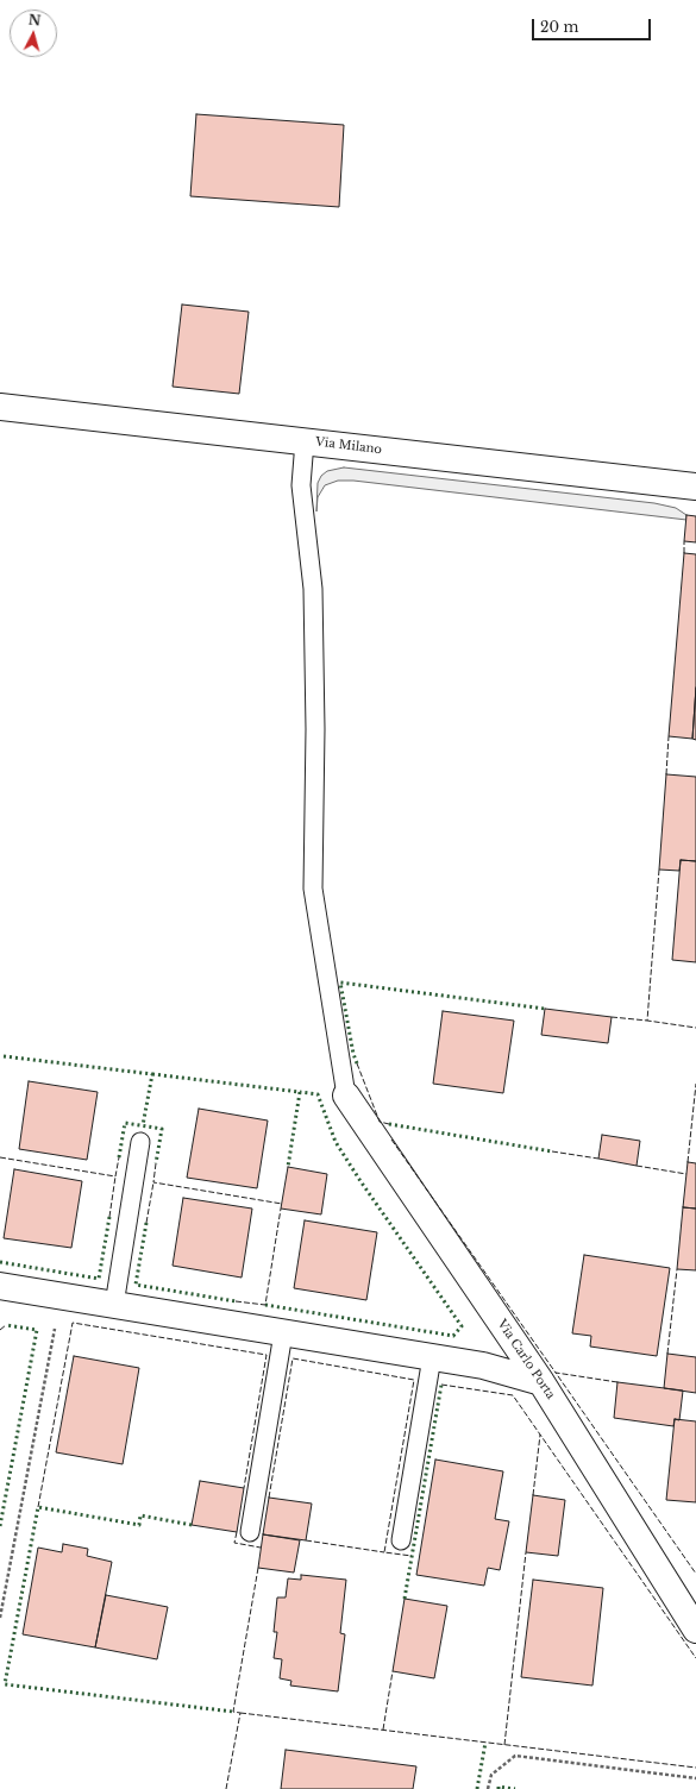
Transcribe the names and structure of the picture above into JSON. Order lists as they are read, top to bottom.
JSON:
{
  "streets": {
    "street": ["Via Milano", "Via Carlo Porta"]
  },
  "scale_bar": "20 m",
  "north": "top"
}
